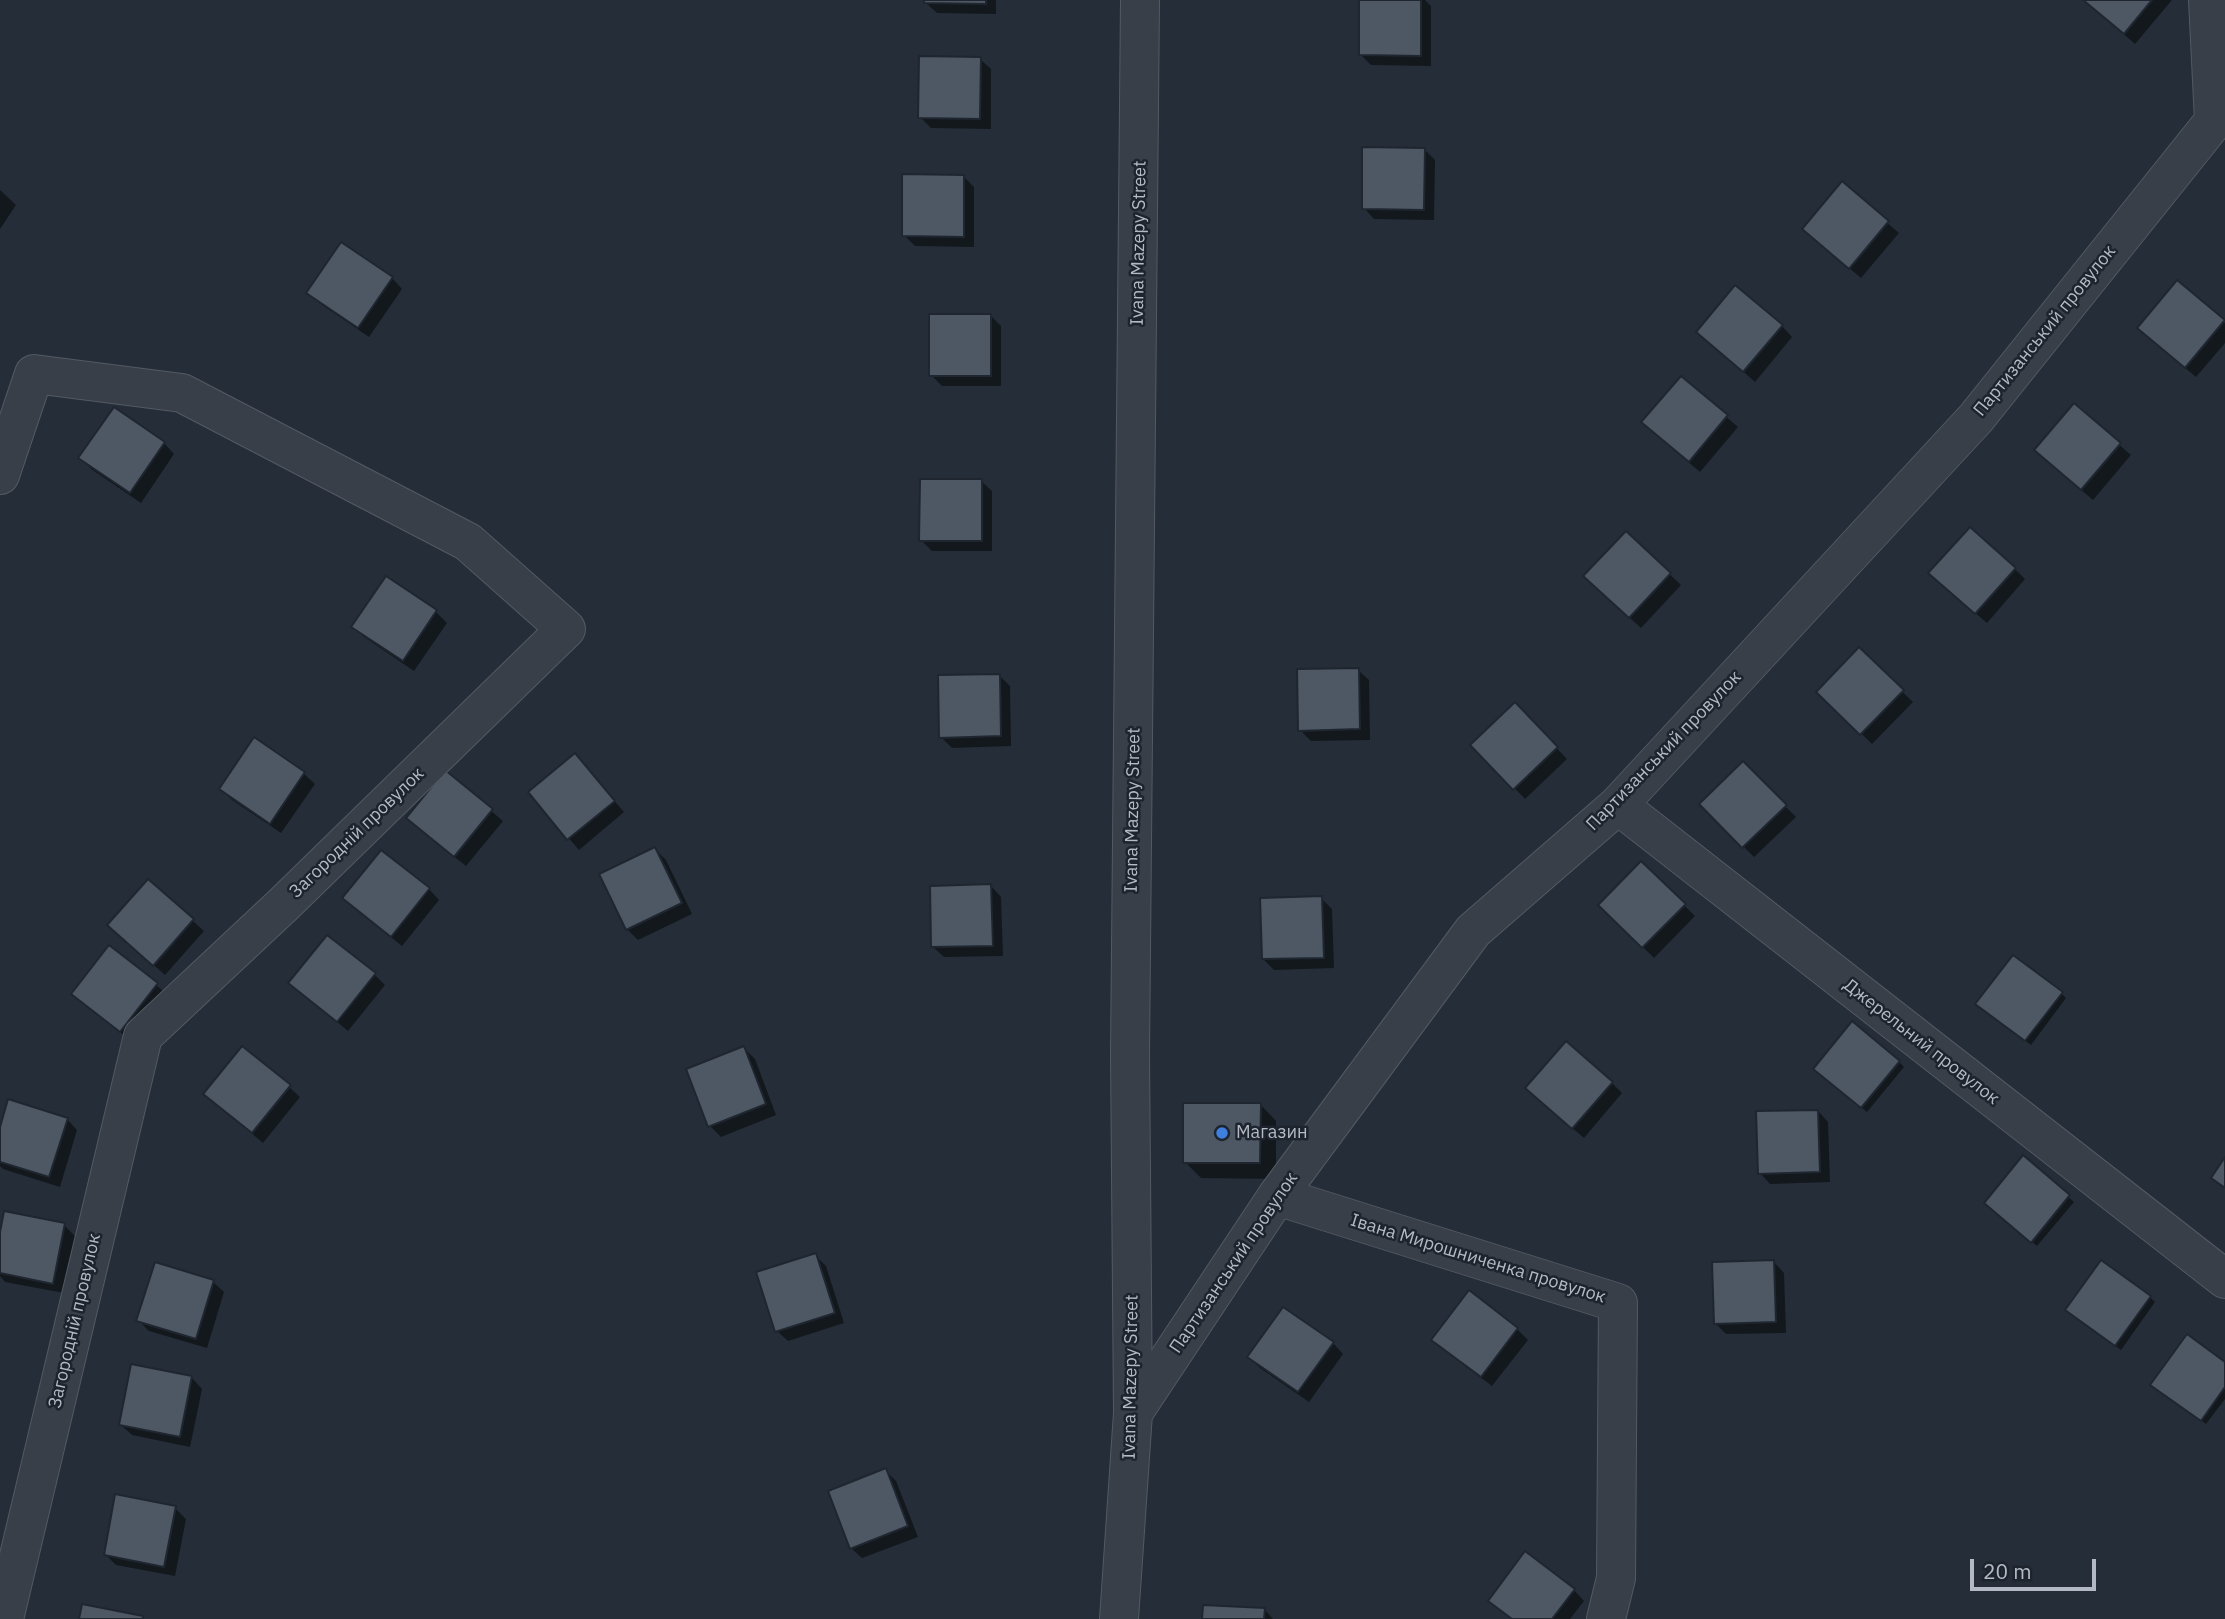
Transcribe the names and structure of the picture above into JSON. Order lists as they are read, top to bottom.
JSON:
{
  "streets": {
    "street": [
      "Ivana Mazepy Street",
      "Партизанський провулок",
      "Загородній провулок",
      "Джерельний провулок",
      "Івана Мирошниченка провулок"
    ]
  },
  "crossings": [
    ["Ivana Mazepy Street", "Партизанський провулок"],
    ["Партизанський провулок", "Джерельний провулок"],
    ["Партизанський провулок", "Івана Мирошниченка провулок"]
  ],
  "places": ["Магазин"],
  "scale_bar": "20 m"
}
